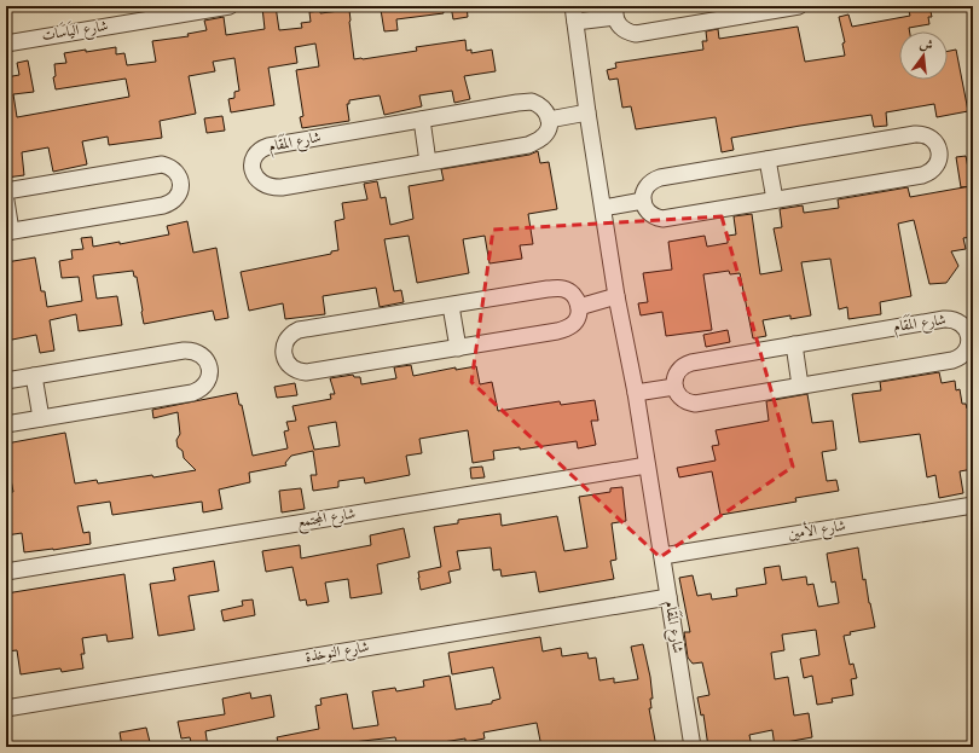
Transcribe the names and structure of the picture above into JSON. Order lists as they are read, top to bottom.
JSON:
{
  "streets": {
    "street": [
      "شارع اليَاسَات",
      "شارع المَقَام",
      "شارع المجتمع",
      "شارع الأمين",
      "شارع النوخذة"
    ]
  },
  "crossings": [
    ["شارع المَقَام", "شارع المجتمع"],
    ["شارع المَقَام", "شارع الأمين"],
    ["شارع المَقَام", "شارع النوخذة"]
  ],
  "north": "top"
}
